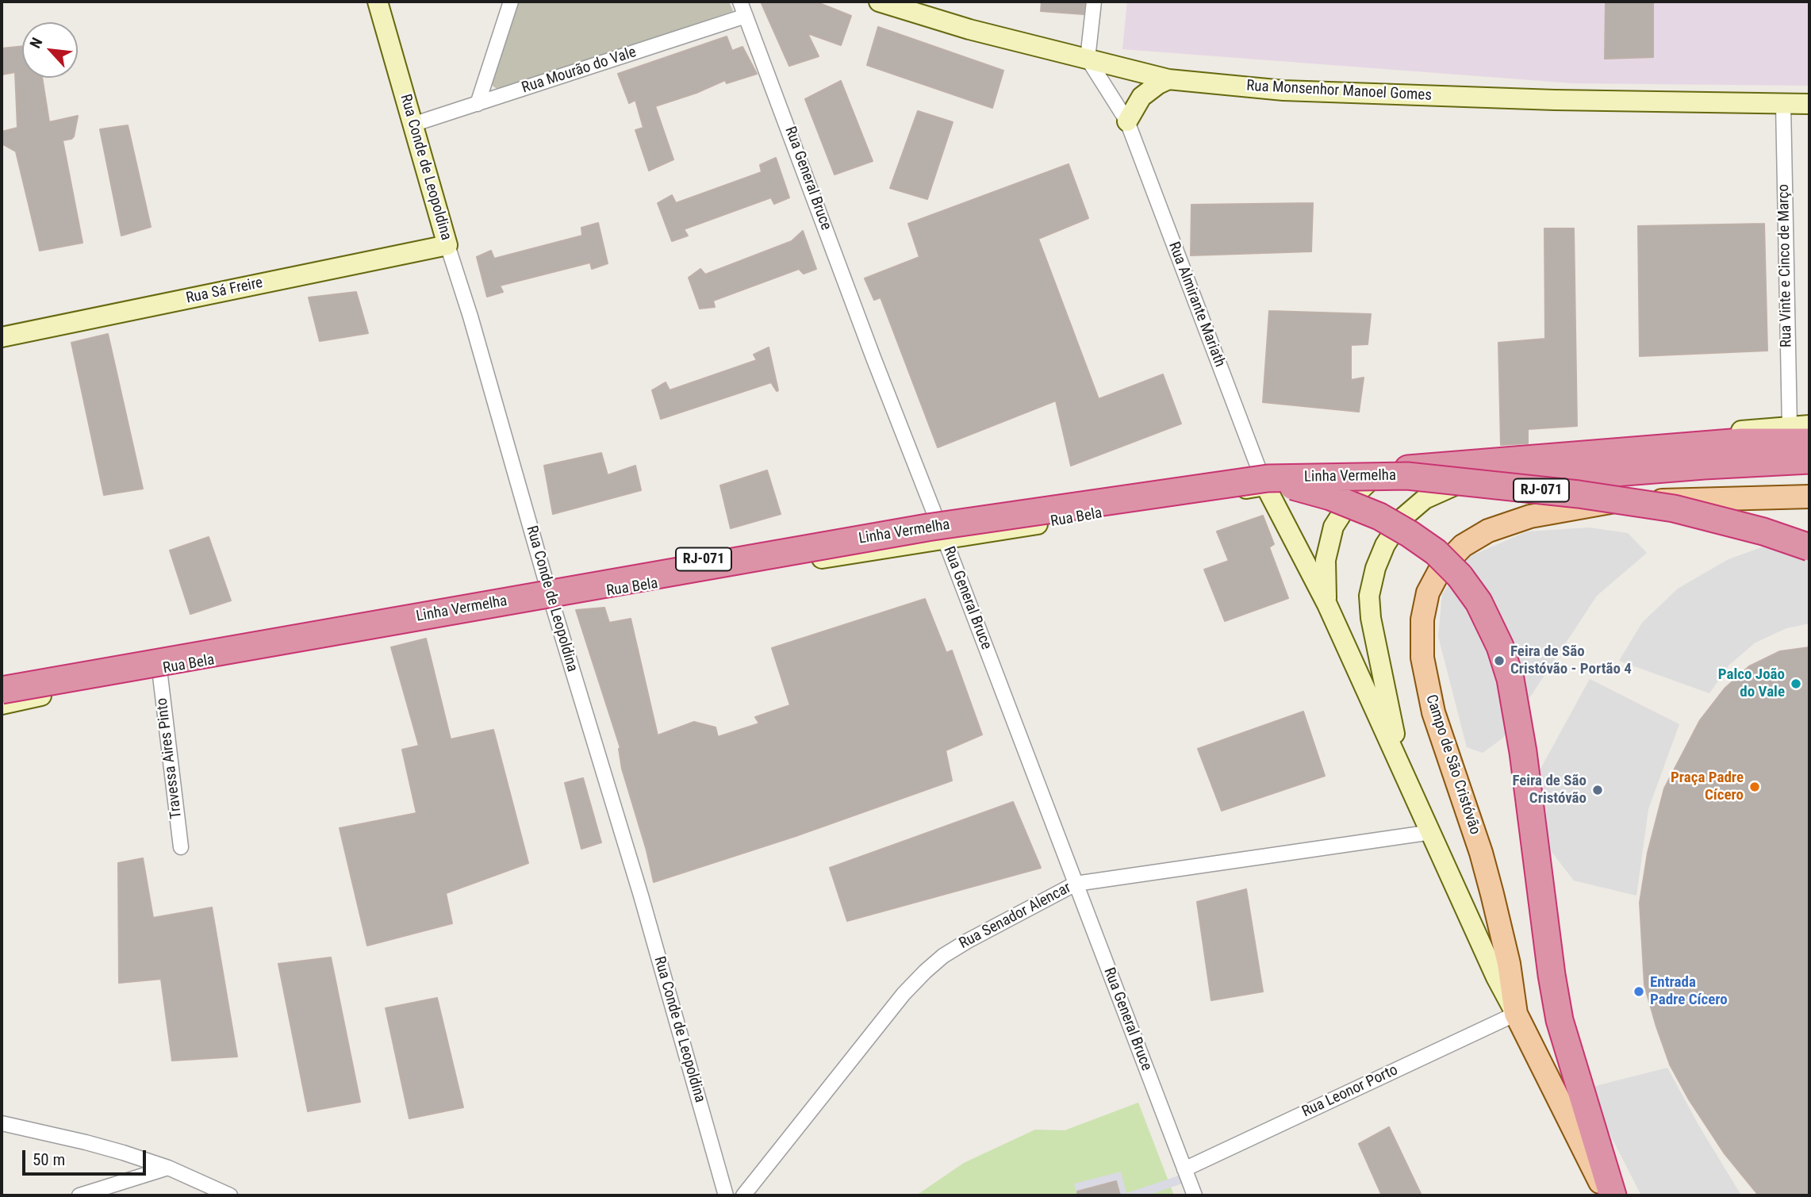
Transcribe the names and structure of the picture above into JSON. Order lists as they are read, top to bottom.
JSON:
{
  "streets": {
    "highway": ["Linha Vermelha", "RJ-071"],
    "main road": ["Campo de São Cristóvão"],
    "street": [
      "Rua Mourão do Vale",
      "Rua Monsenhor Manoel Gomes",
      "Rua Conde de Leopoldina",
      "Rua General Bruce",
      "Rua Vinte e Cinco de Março",
      "Rua Sá Freire",
      "Rua Almirante Mariath",
      "Rua Bela",
      "Travessa Aires Pinto",
      "Rua Senador Alencar",
      "Rua Leonor Porto"
    ]
  },
  "crossings": [
    ["Rua Mourão do Vale", "Rua Conde de Leopoldina"],
    ["Rua Mourão do Vale", "Rua General Bruce"],
    ["Rua Monsenhor Manoel Gomes", "Rua Vinte e Cinco de Março"],
    ["Rua Monsenhor Manoel Gomes", "Rua Almirante Mariath"],
    ["Rua Conde de Leopoldina", "Rua Sá Freire"],
    ["Rua Conde de Leopoldina", "Rua Bela"],
    ["Rua General Bruce", "Rua Bela"],
    ["Rua General Bruce", "Rua Senador Alencar"],
    ["Rua General Bruce", "Rua Leonor Porto"],
    ["Rua Vinte e Cinco de Março", "Campo de São Cristóvão"],
    ["Rua Almirante Mariath", "Linha Vermelha"],
    ["Rua Almirante Mariath", "Rua Bela"],
    ["Rua Almirante Mariath", "Campo de São Cristóvão"],
    ["Linha Vermelha", "Rua Bela"],
    ["Rua Bela", "Travessa Aires Pinto"],
    ["Campo de São Cristóvão", "Rua Senador Alencar"],
    ["Campo de São Cristóvão", "Rua Leonor Porto"]
  ],
  "places": [
    "Feira de São Cristóvão - Portão 4",
    "Palco João do Vale",
    "Praça Padre Cícero",
    "Feira de São Cristóvão",
    "Entrada Padre Cícero"
  ],
  "scale_bar": "50 m",
  "north": "top left"
}
